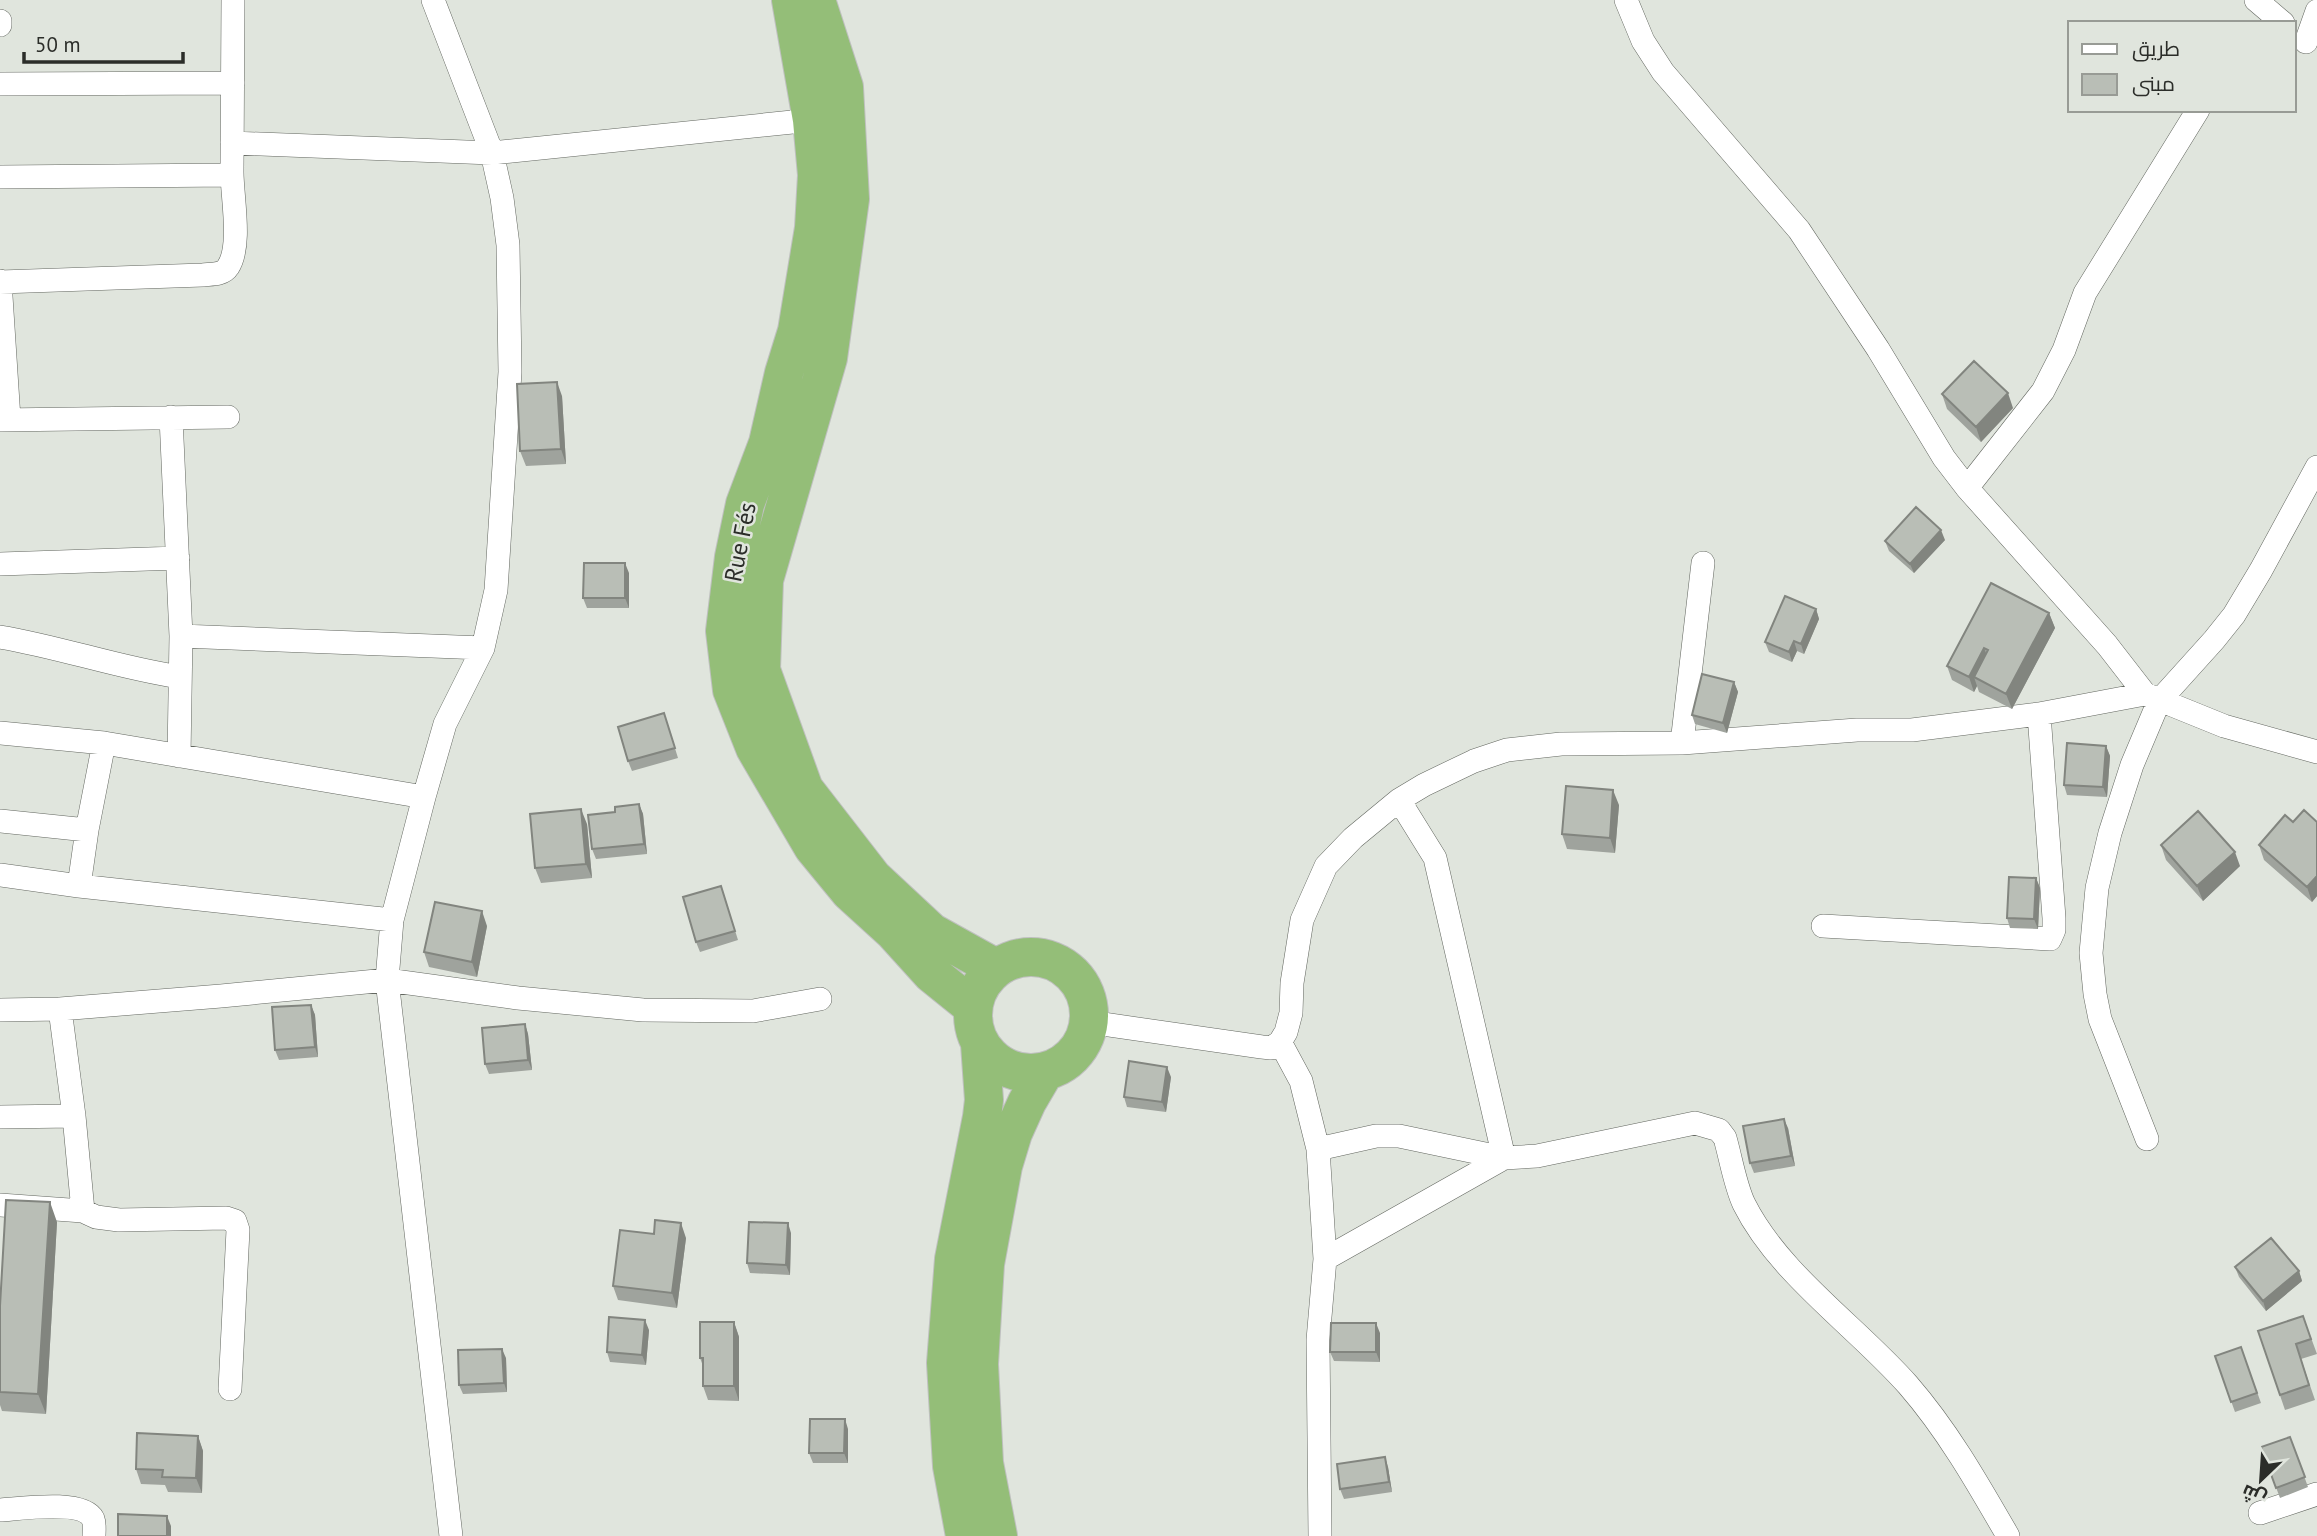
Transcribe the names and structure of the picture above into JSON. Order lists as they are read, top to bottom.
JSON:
{
  "streets": {
    "highway": ["Rue Fés"]
  },
  "legend": ["طريق", "مبنى"],
  "scale_bar": "50 m",
  "north": "bottom left"
}
